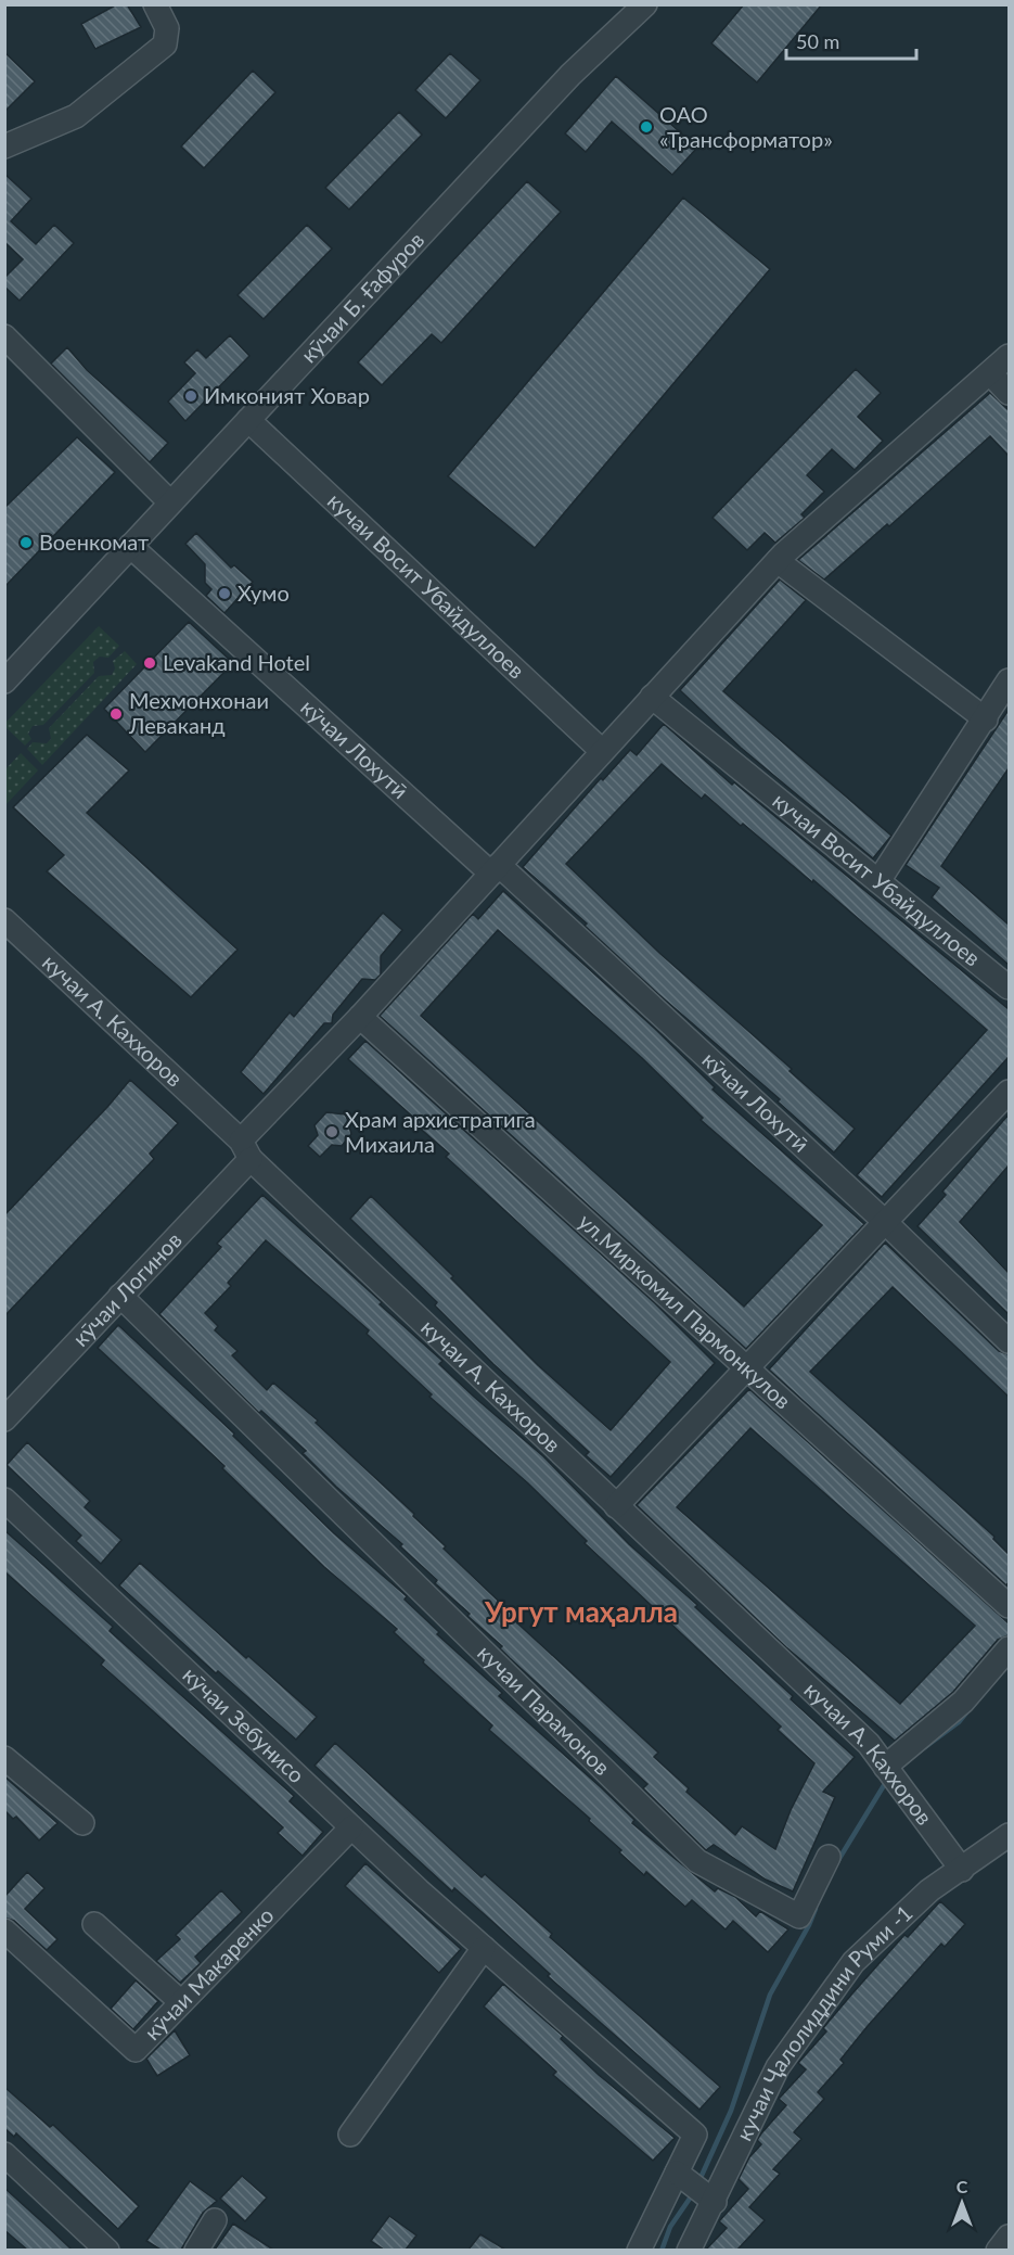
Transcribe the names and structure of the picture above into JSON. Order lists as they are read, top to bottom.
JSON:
{
  "streets": {
    "street": [
      "кӯчаи Б. Ғафуров",
      "кучаи Восит Убайдуллоев",
      "кӯчаи Лохутӣ",
      "кучаи А. Каххоров",
      "кӯчаи Логинов",
      "ул.Миркомил Пармонкулов",
      "кучаи Парамонов",
      "кӯчаи Зебунисо",
      "кӯчаи Макаренко",
      "кучаи Ҷалолиддини Руми -1"
    ]
  },
  "crossings": [
    ["кӯчаи Б. Ғафуров", "кучаи Восит Убайдуллоев"],
    ["кӯчаи Б. Ғафуров", "кӯчаи Лохутӣ"],
    ["кучаи Восит Убайдуллоев", "кӯчаи Логинов"],
    ["кӯчаи Лохутӣ", "кӯчаи Логинов"],
    ["кучаи А. Каххоров", "кӯчаи Логинов"],
    ["кучаи А. Каххоров", "кучаи Ҷалолиддини Руми -1"],
    ["кӯчаи Логинов", "ул.Миркомил Пармонкулов"],
    ["кӯчаи Логинов", "кучаи Парамонов"],
    ["кӯчаи Зебунисо", "кӯчаи Макаренко"]
  ],
  "districts": ["Ургут маҳалла"],
  "places": [
    "ОАО «Трансформатор»",
    "Имконият Ховар",
    "Военкомат",
    "Хумо",
    "Levakand Hotel",
    "Мехмонхонаи Леваканд",
    "Храм архистратига Михаила"
  ],
  "scale_bar": "50 m",
  "north": "top"
}
